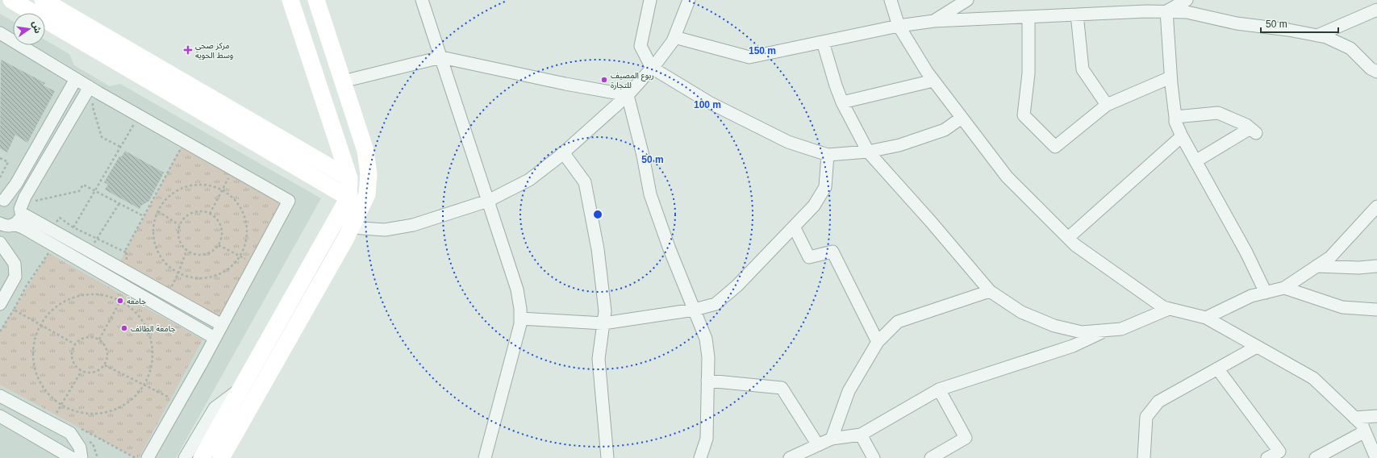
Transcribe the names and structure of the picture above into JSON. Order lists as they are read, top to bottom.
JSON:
{
  "places": {
    "health": ["مركز صحي وسط الحوية"],
    "other": ["ربوع المصيف للتجارة", "جامعة", "جامعة الطائف"]
  },
  "scale_bar": "50 m",
  "north": "right",
  "rings": ["150 m", "100 m", "50 m"]
}
